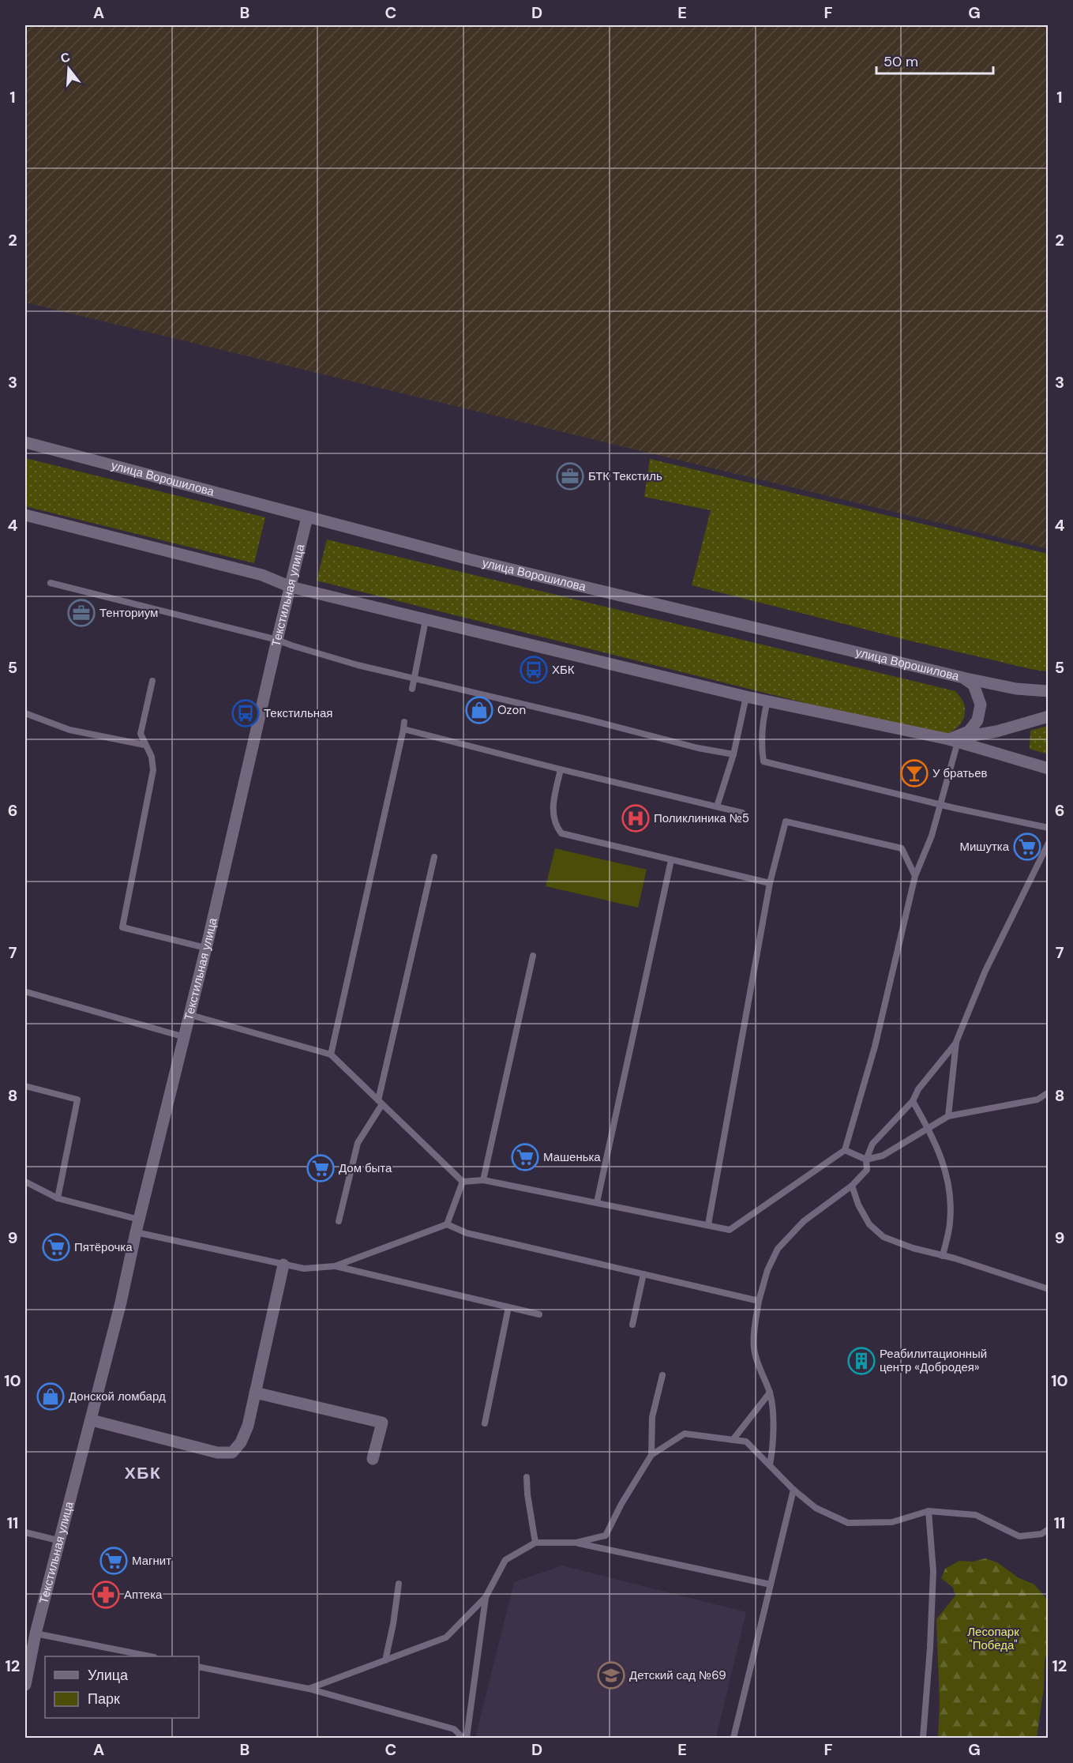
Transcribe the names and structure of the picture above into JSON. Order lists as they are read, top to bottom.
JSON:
{
  "streets": {
    "main road": ["улица Ворошилова", "Текстильная улица"]
  },
  "crossings": [
    ["улица Ворошилова", "Текстильная улица"]
  ],
  "districts": ["ХБК"],
  "parks": ["Лесопарк \"Победа\""],
  "places": {
    "office": ["БТК Текстиль", "Тенториум"],
    "bus stop": ["ХБК", "Текстильная"],
    "shop": ["Ozon", "Донской ломбард"],
    "bar": ["У братьев"],
    "hospital": ["Поликлиника №5"],
    "supermarket": [
      "Мишутка",
      "Машенька",
      "Дом быта",
      "Пятёрочка",
      "Магнит"
    ],
    "building": ["Реабилитационный центр «Добродея»"],
    "pharmacy": ["Аптека"],
    "school or university": ["Детский сад №69"]
  },
  "legend": ["Улица", "Парк"],
  "scale_bar": "50 m",
  "north": "top",
  "grid": {
    "columns": [
      "A",
      "B",
      "C",
      "D",
      "E",
      "F",
      "G"
    ],
    "rows": [
      "1",
      "2",
      "3",
      "4",
      "5",
      "6",
      "7",
      "8",
      "9",
      "10",
      "11",
      "12"
    ]
  }
}
